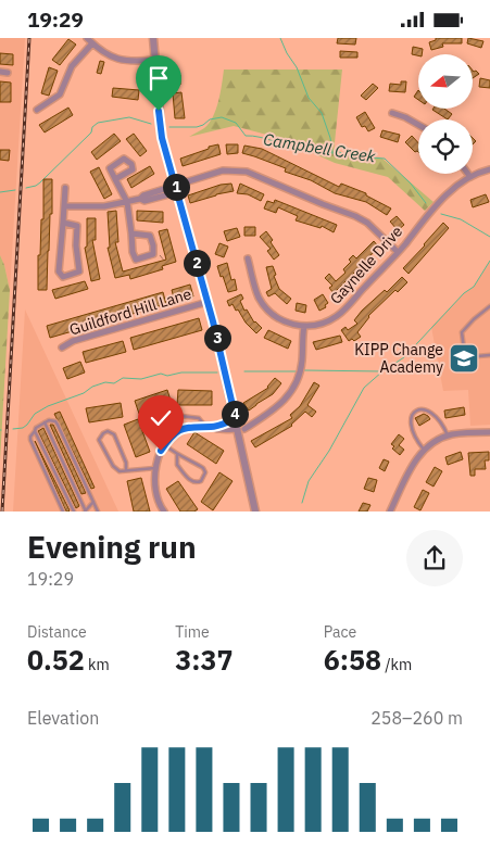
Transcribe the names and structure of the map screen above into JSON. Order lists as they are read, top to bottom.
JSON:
{
  "streets": {
    "street": ["Gaynelle Drive", "Guildford Hill Lane"]
  },
  "water": ["Campbell Creek"],
  "places": {
    "school or university": ["KIPP Change Academy"]
  },
  "north": "left",
  "page": {
    "status": "19:29",
    "pins": [
      "1",
      "2",
      "3",
      "4"
    ],
    "heading": ["Evening run", "19:29"],
    "stats": [
      ["Distance", "0.52 km"],
      ["Time", "3:37"],
      ["Pace", "6:58 /km"]
    ],
    "chart": ["Elevation", "258–260 m"]
  }
}
